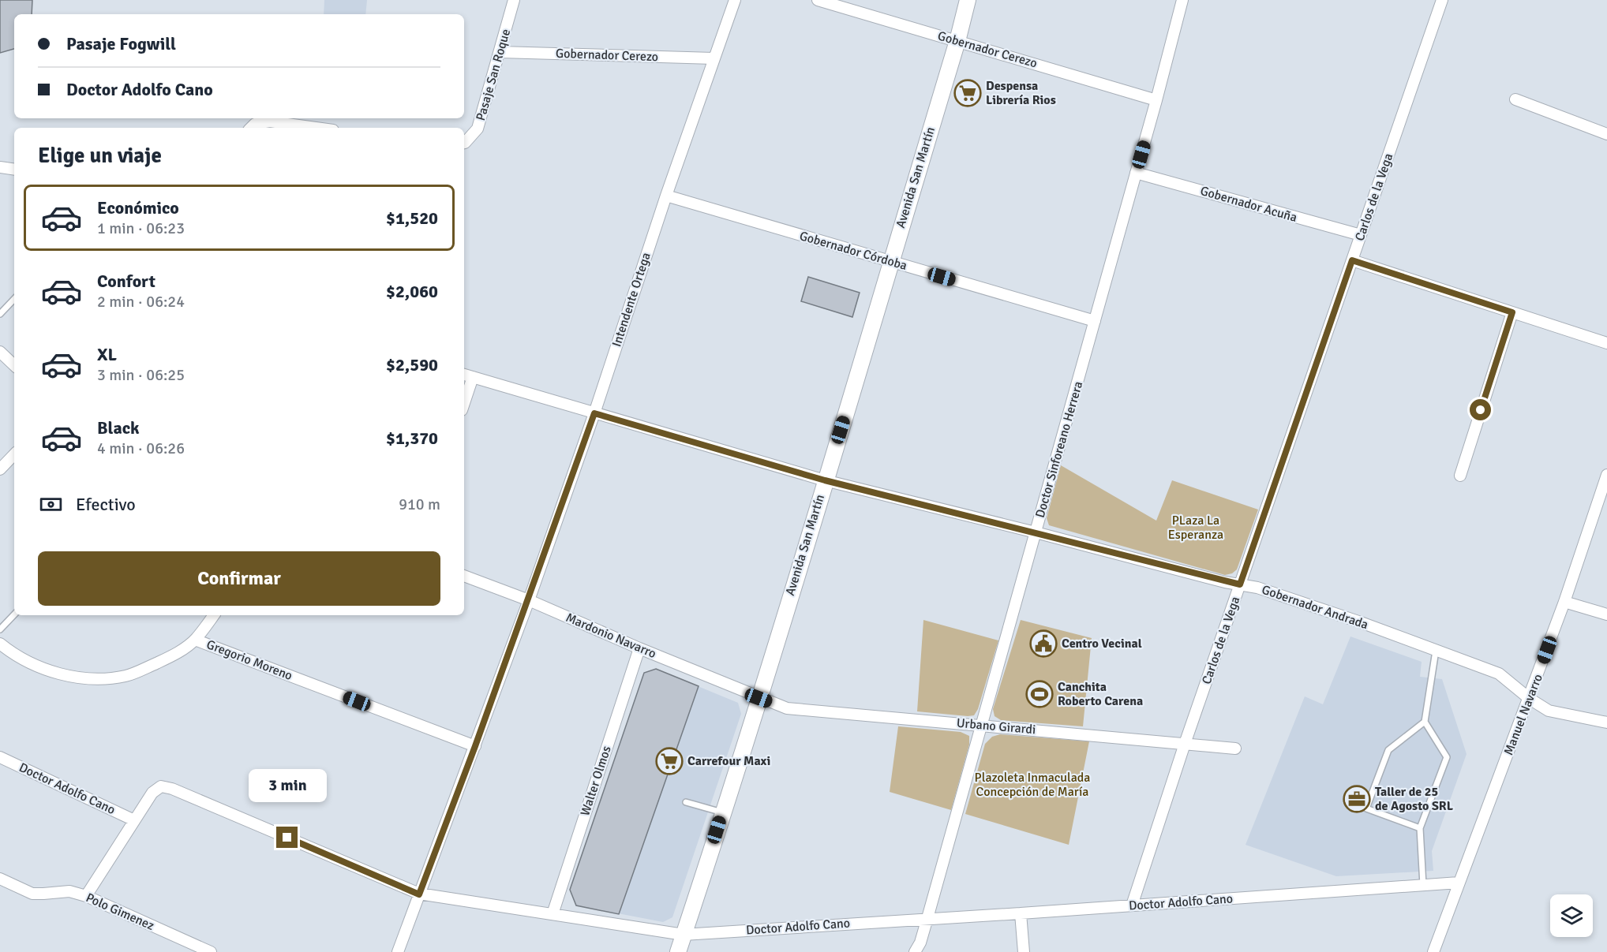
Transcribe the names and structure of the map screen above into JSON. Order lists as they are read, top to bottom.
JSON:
{
  "streets": {
    "main road": ["Avenida San Martín"],
    "street": [
      "Gobernador Cerezo",
      "Pasaje San Roque",
      "Carlos de la Vega",
      "Gobernador Acuña",
      "Gobernador Córdoba",
      "Intendente Ortega",
      "Doctor Sinforeano Herrera",
      "Gobernador Andrada",
      "Mardonio Navarro",
      "Gregorio Moreno",
      "Manuel Navarro",
      "Urbano Girardi",
      "Walter Olmos",
      "Doctor Adolfo Cano",
      "Polo Gimenez"
    ]
  },
  "crossings": [
    ["Gobernador Cerezo", "Pasaje San Roque"],
    ["Gobernador Cerezo", "Avenida San Martín"],
    ["Gobernador Cerezo", "Intendente Ortega"],
    ["Gobernador Cerezo", "Doctor Sinforeano Herrera"],
    ["Avenida San Martín", "Gobernador Córdoba"],
    ["Avenida San Martín", "Gobernador Andrada"],
    ["Avenida San Martín", "Mardonio Navarro"],
    ["Avenida San Martín", "Urbano Girardi"],
    ["Avenida San Martín", "Doctor Adolfo Cano"],
    ["Carlos de la Vega", "Gobernador Acuña"],
    ["Carlos de la Vega", "Gobernador Andrada"],
    ["Carlos de la Vega", "Urbano Girardi"],
    ["Carlos de la Vega", "Doctor Adolfo Cano"],
    ["Gobernador Acuña", "Doctor Sinforeano Herrera"],
    ["Gobernador Córdoba", "Intendente Ortega"],
    ["Gobernador Córdoba", "Doctor Sinforeano Herrera"],
    ["Intendente Ortega", "Gobernador Andrada"],
    ["Intendente Ortega", "Mardonio Navarro"],
    ["Intendente Ortega", "Gregorio Moreno"],
    ["Intendente Ortega", "Doctor Adolfo Cano"],
    ["Doctor Sinforeano Herrera", "Gobernador Andrada"],
    ["Doctor Sinforeano Herrera", "Urbano Girardi"],
    ["Doctor Sinforeano Herrera", "Doctor Adolfo Cano"],
    ["Gobernador Andrada", "Manuel Navarro"],
    ["Mardonio Navarro", "Urbano Girardi"],
    ["Mardonio Navarro", "Walter Olmos"],
    ["Manuel Navarro", "Doctor Adolfo Cano"],
    ["Walter Olmos", "Doctor Adolfo Cano"]
  ],
  "parks": ["PLaza La Esperanza", "Plazoleta Inmaculada Concepción de María"],
  "places": {
    "supermarket": ["Despensa Librería Rios", "Carrefour Maxi"],
    "public building": ["Centro Vecinal"],
    "sports": ["Canchita Roberto Carena"],
    "office": ["Taller de 25 de Agosto SRL"]
  },
  "page": {
    "banner": ["Pasaje Fogwill", "Doctor Adolfo Cano"],
    "heading": "Elige un viaje",
    "list": [
      {
        "name": "Económico",
        "note": "1 min · 06:23",
        "value": "$1,520"
      },
      {
        "name": "Confort",
        "note": "2 min · 06:24",
        "value": "$2,060"
      },
      {
        "name": "XL",
        "note": "3 min · 06:25",
        "value": "$2,590"
      },
      {
        "name": "Black",
        "note": "4 min · 06:26",
        "value": "$1,370"
      }
    ],
    "pay": ["Efectivo", "910 m"],
    "buttons": "Confirmar",
    "bubble": "3 min"
  }
}
